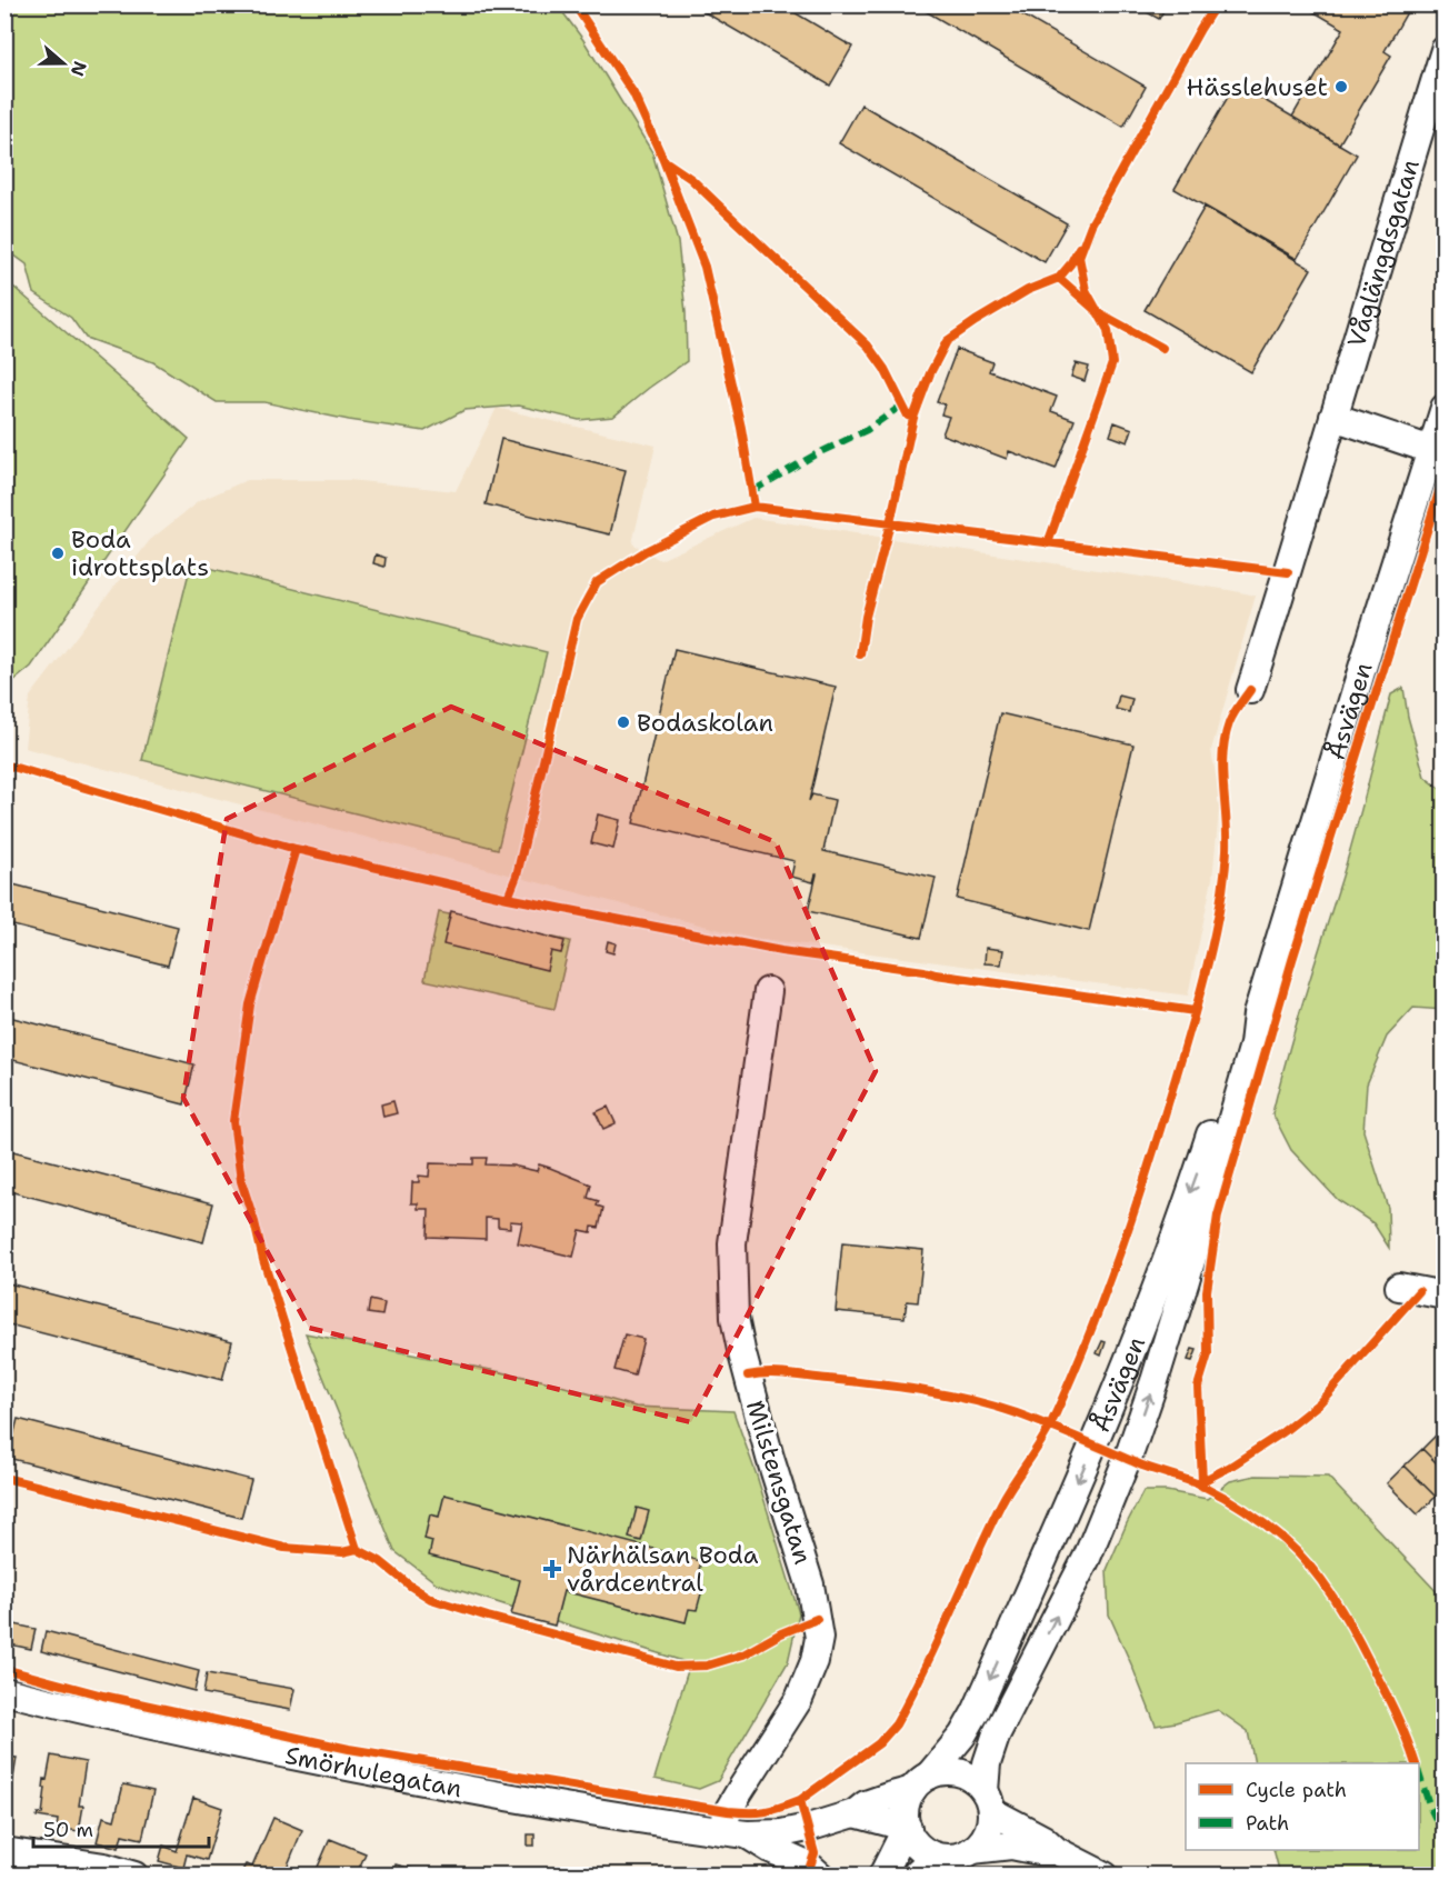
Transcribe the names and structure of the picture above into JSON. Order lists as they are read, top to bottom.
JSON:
{
  "streets": {
    "street": [
      "Våglängdsgatan",
      "Åsvägen",
      "Milstensgatan",
      "Smörhulegatan"
    ]
  },
  "crossings": [
    ["Åsvägen", "Smörhulegatan"],
    ["Milstensgatan", "Smörhulegatan"]
  ],
  "places": {
    "other": ["Hässlehuset", "Boda idrottsplats", "Bodaskolan"],
    "health": ["Närhälsan Boda vårdcentral"]
  },
  "legend": ["Cycle path", "Path"],
  "scale_bar": "50 m",
  "north": "right"
}
